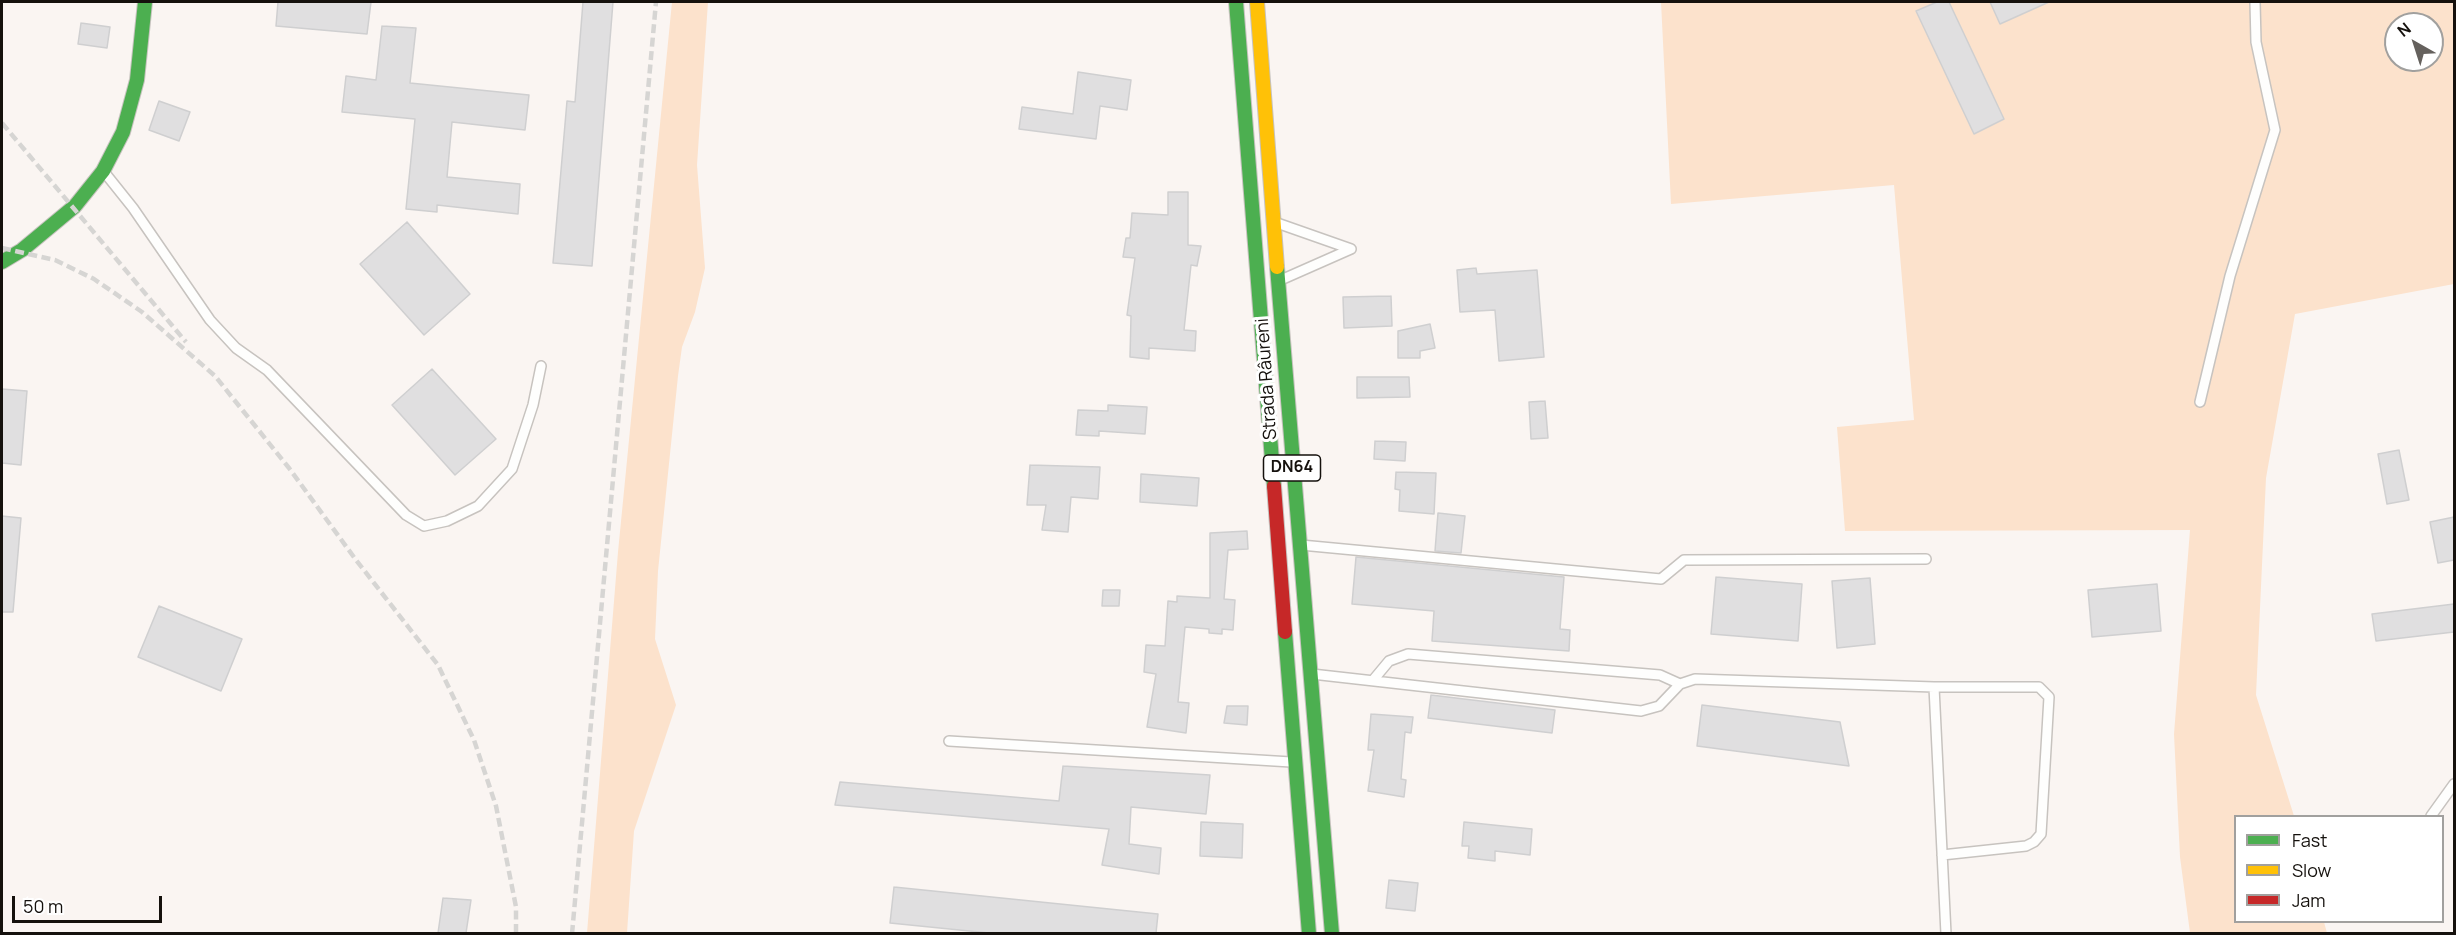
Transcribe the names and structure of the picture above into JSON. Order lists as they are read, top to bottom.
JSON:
{
  "streets": {
    "main road": ["Strada Râureni", "DN64"]
  },
  "legend": ["Fast", "Slow", "Jam"],
  "scale_bar": "50 m",
  "north": "top left"
}
